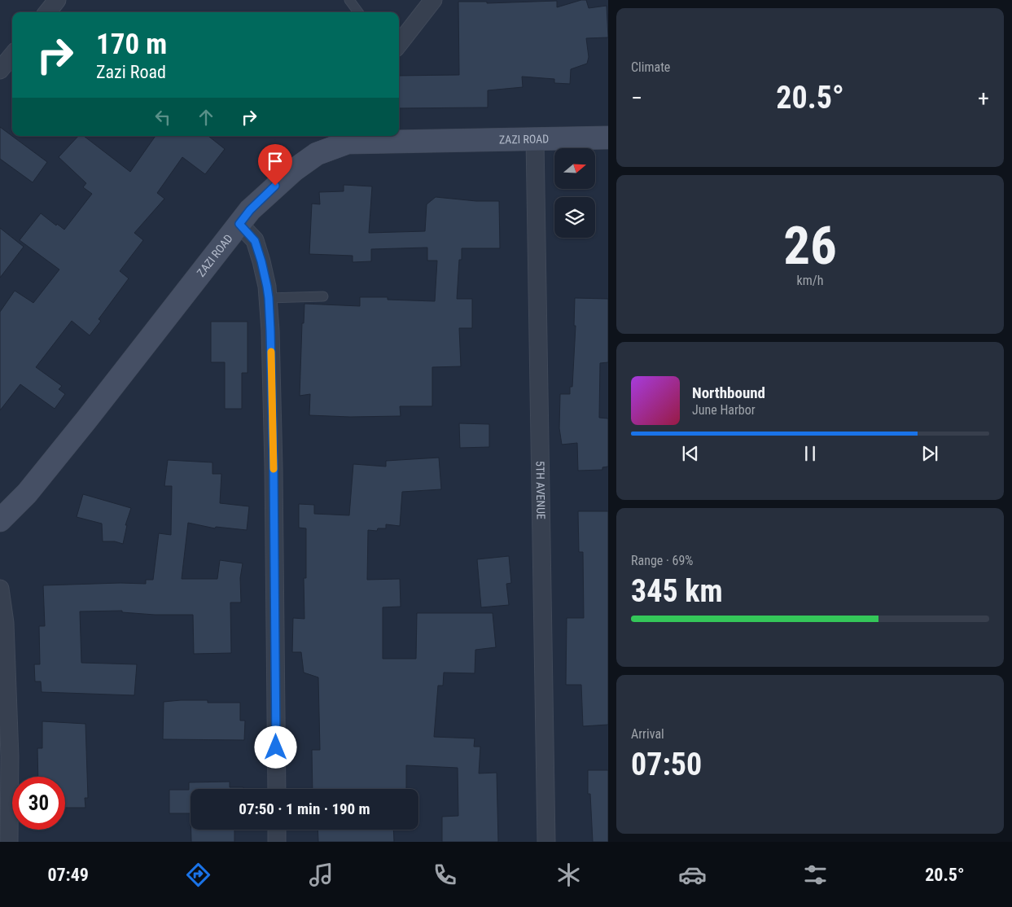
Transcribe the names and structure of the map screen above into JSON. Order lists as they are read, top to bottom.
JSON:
{
  "streets": {
    "street": ["ZAZI ROAD", "5TH AVENUE"]
  },
  "crossings": [
    ["ZAZI ROAD", "5TH AVENUE"]
  ],
  "north": "right",
  "page": {
    "tile": [
      "Climate",
      ["26", "km/h"],
      ["Range · 69%", "345 km"],
      ["Arrival", "07:50"]
    ],
    "turn": ["170 m", "Zazi Road"],
    "heat": ["−", "20.5°", "+"],
    "song": ["Northbound", "June Harbor"],
    "limit": "30",
    "trip": "07:50 · 1 min · 190 m",
    "tabs": ["07:49", "20.5°"]
  }
}
